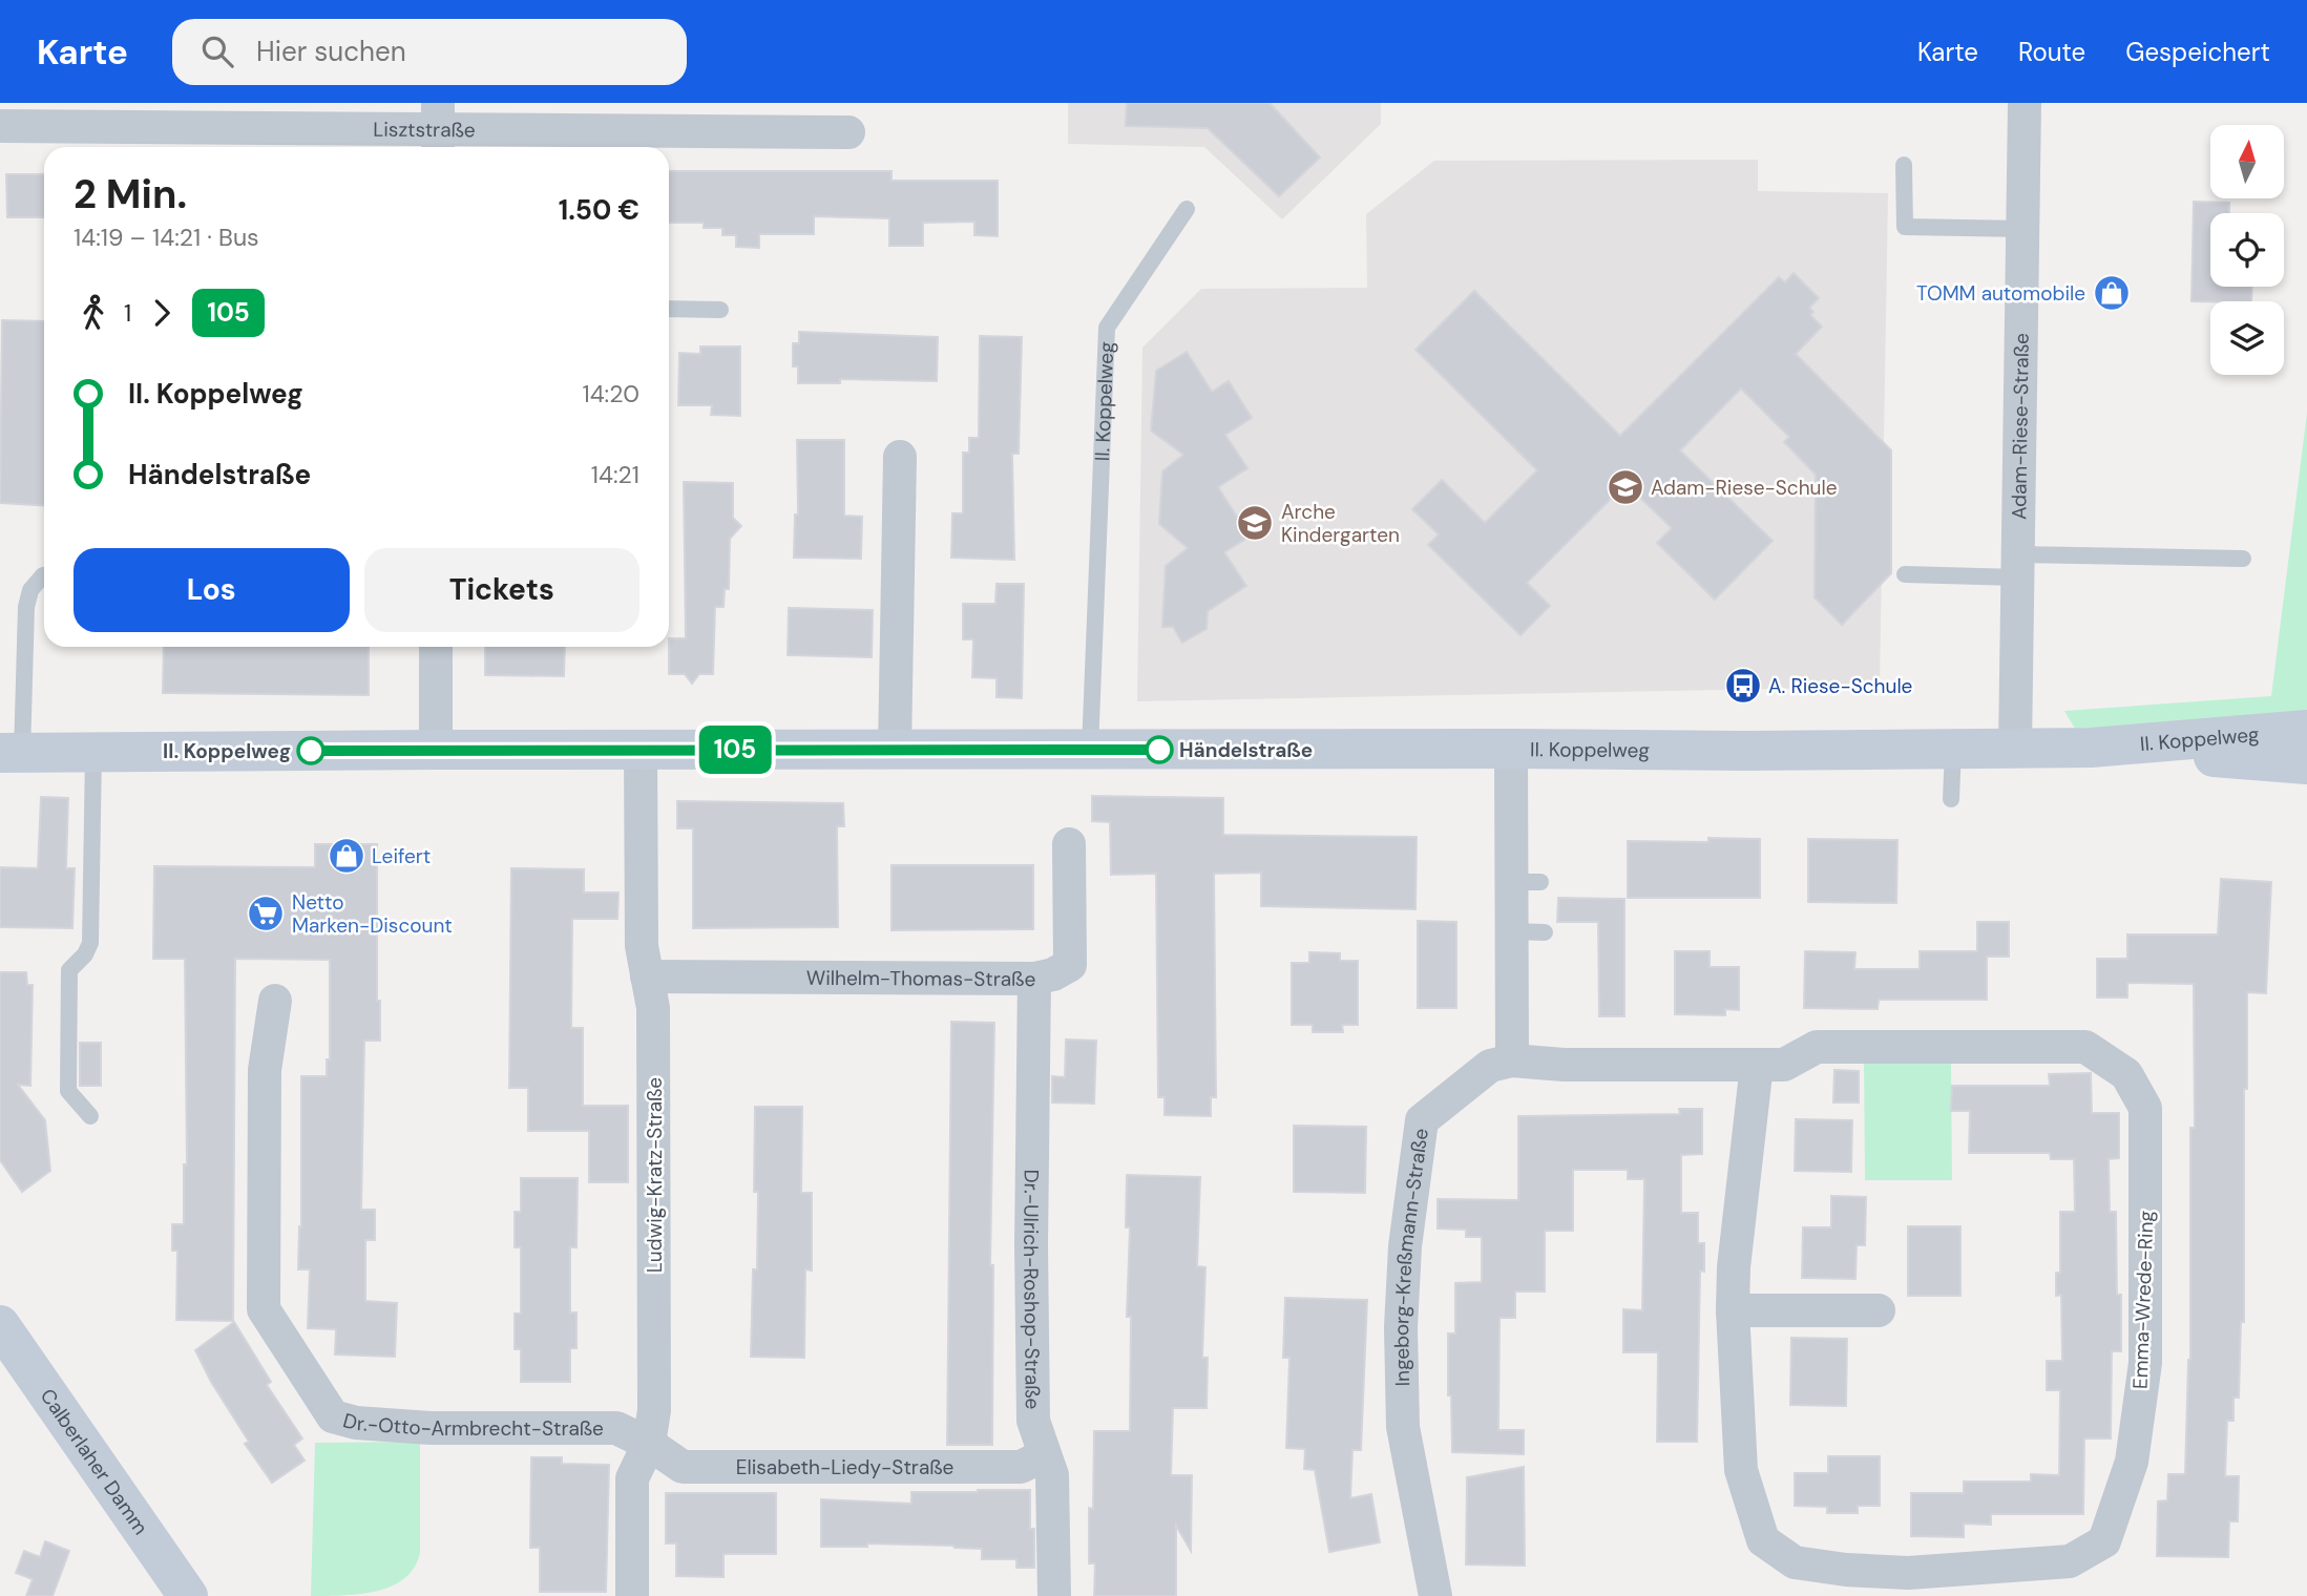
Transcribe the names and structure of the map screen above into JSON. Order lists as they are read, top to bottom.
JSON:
{
  "streets": {
    "street": [
      "Lisztstraße",
      "II. Koppelweg",
      "Adam-Riese-Straße",
      "Wilhelm-Thomas-Straße",
      "Ludwig-Kratz-Straße",
      "Ingeborg-Kreßmann-Straße",
      "Dr.-Ulrich-Roshop-Straße",
      "Emma-Wrede-Ring",
      "Dr.-Otto-Armbrecht-Straße",
      "Calberlaher Damm",
      "Elisabeth-Liedy-Straße"
    ]
  },
  "crossings": [
    ["II. Koppelweg", "Adam-Riese-Straße"],
    ["II. Koppelweg", "Ludwig-Kratz-Straße"],
    ["Wilhelm-Thomas-Straße", "Ludwig-Kratz-Straße"],
    ["Wilhelm-Thomas-Straße", "Dr.-Ulrich-Roshop-Straße"],
    ["Ludwig-Kratz-Straße", "Dr.-Otto-Armbrecht-Straße"],
    ["Ludwig-Kratz-Straße", "Elisabeth-Liedy-Straße"],
    ["Ingeborg-Kreßmann-Straße", "Emma-Wrede-Ring"],
    ["Dr.-Ulrich-Roshop-Straße", "Elisabeth-Liedy-Straße"],
    ["Dr.-Otto-Armbrecht-Straße", "Elisabeth-Liedy-Straße"]
  ],
  "places": {
    "shop": ["TOMM automobile", "Leifert"],
    "school or university": ["Adam-Riese-Schule", "Arche Kindergarten"],
    "bus stop": ["A. Riese-Schule"],
    "other": ["Händelstraße", "II. Koppelweg"],
    "supermarket": ["Netto Marken-Discount"]
  },
  "lines": ["bus line 105"],
  "north": "top",
  "page": {
    "header": "Karte",
    "search": "Hier suchen",
    "nav": ["Karte", "Route", "Gespeichert"],
    "on_map": "105",
    "heading": ["2 Min.", "14:19 – 14:21 · Bus", "1.50 €"],
    "legs": ["1", "105"],
    "list": [
      {
        "name": "II. Koppelweg",
        "value": "14:20"
      },
      {
        "name": "Händelstraße",
        "value": "14:21"
      }
    ],
    "buttons": ["Los", "Tickets"]
  }
}
